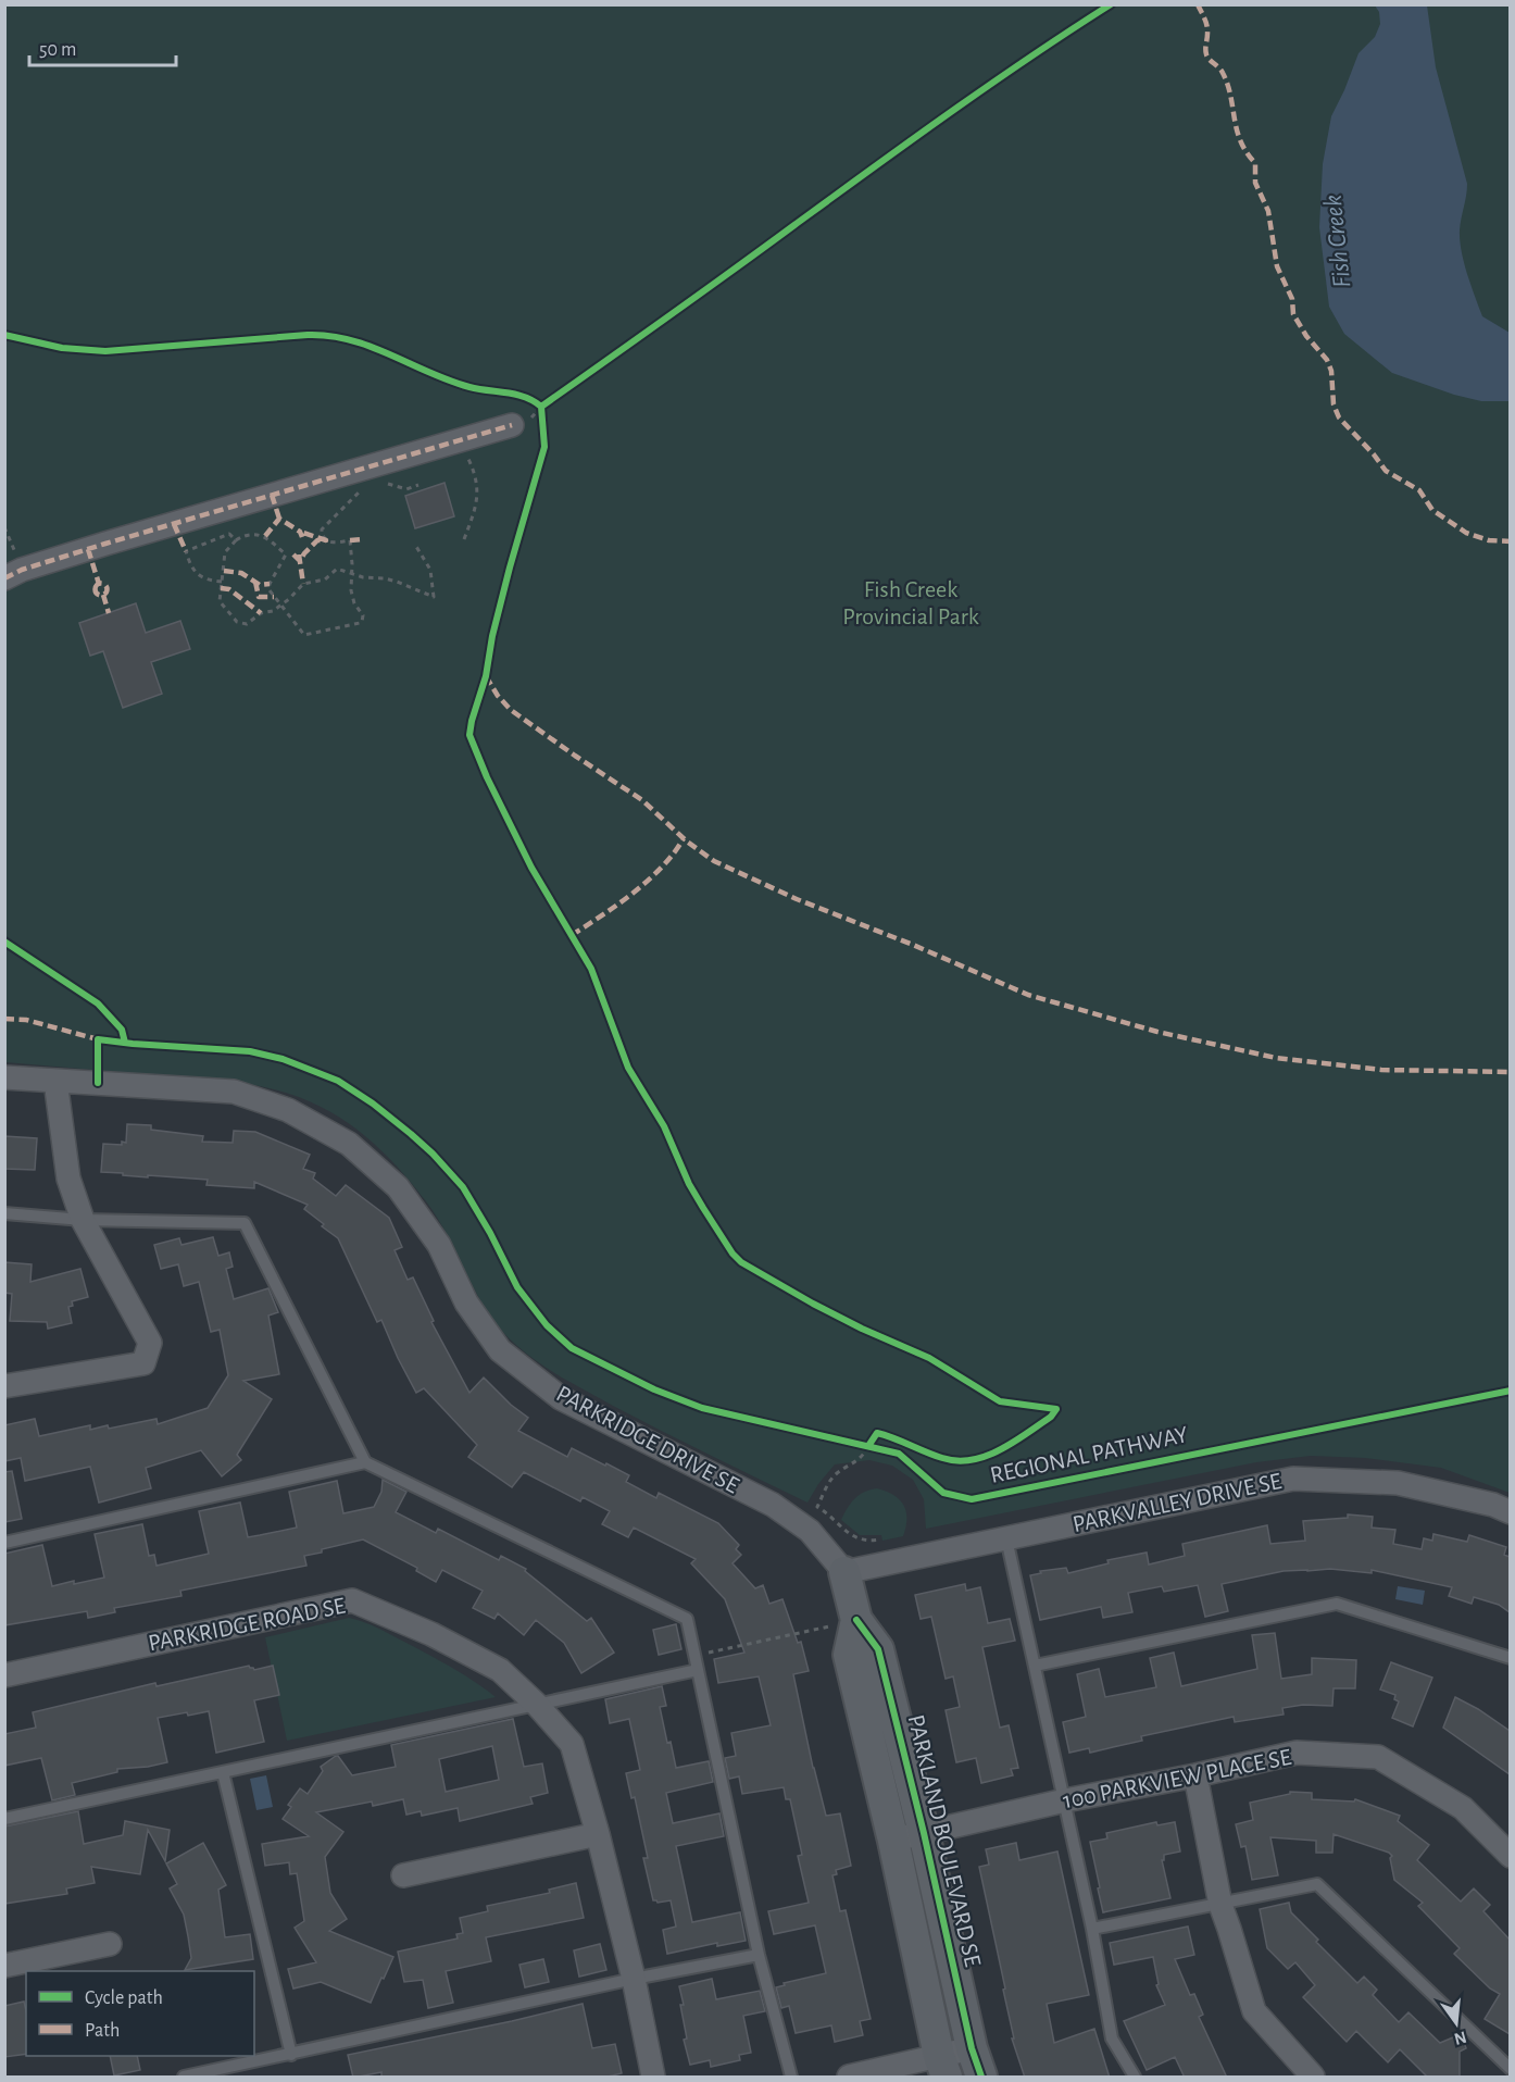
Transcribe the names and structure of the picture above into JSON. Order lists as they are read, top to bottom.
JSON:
{
  "streets": {
    "street": [
      "PARKRIDGE DRIVE SE",
      "PARKVALLEY DRIVE SE",
      "PARKRIDGE ROAD SE",
      "100 PARKVIEW PLACE SE",
      "PARKLAND BOULEVARD SE"
    ],
    "cycle path": ["REGIONAL PATHWAY"]
  },
  "crossings": [
    ["PARKRIDGE DRIVE SE", "PARKVALLEY DRIVE SE"],
    ["PARKRIDGE DRIVE SE", "PARKLAND BOULEVARD SE"],
    ["PARKVALLEY DRIVE SE", "PARKLAND BOULEVARD SE"],
    ["100 PARKVIEW PLACE SE", "PARKLAND BOULEVARD SE"]
  ],
  "water": ["Fish Creek"],
  "parks": ["Fish Creek Provincial Park"],
  "legend": ["Cycle path", "Path"],
  "scale_bar": "50 m",
  "north": "bottom"
}
